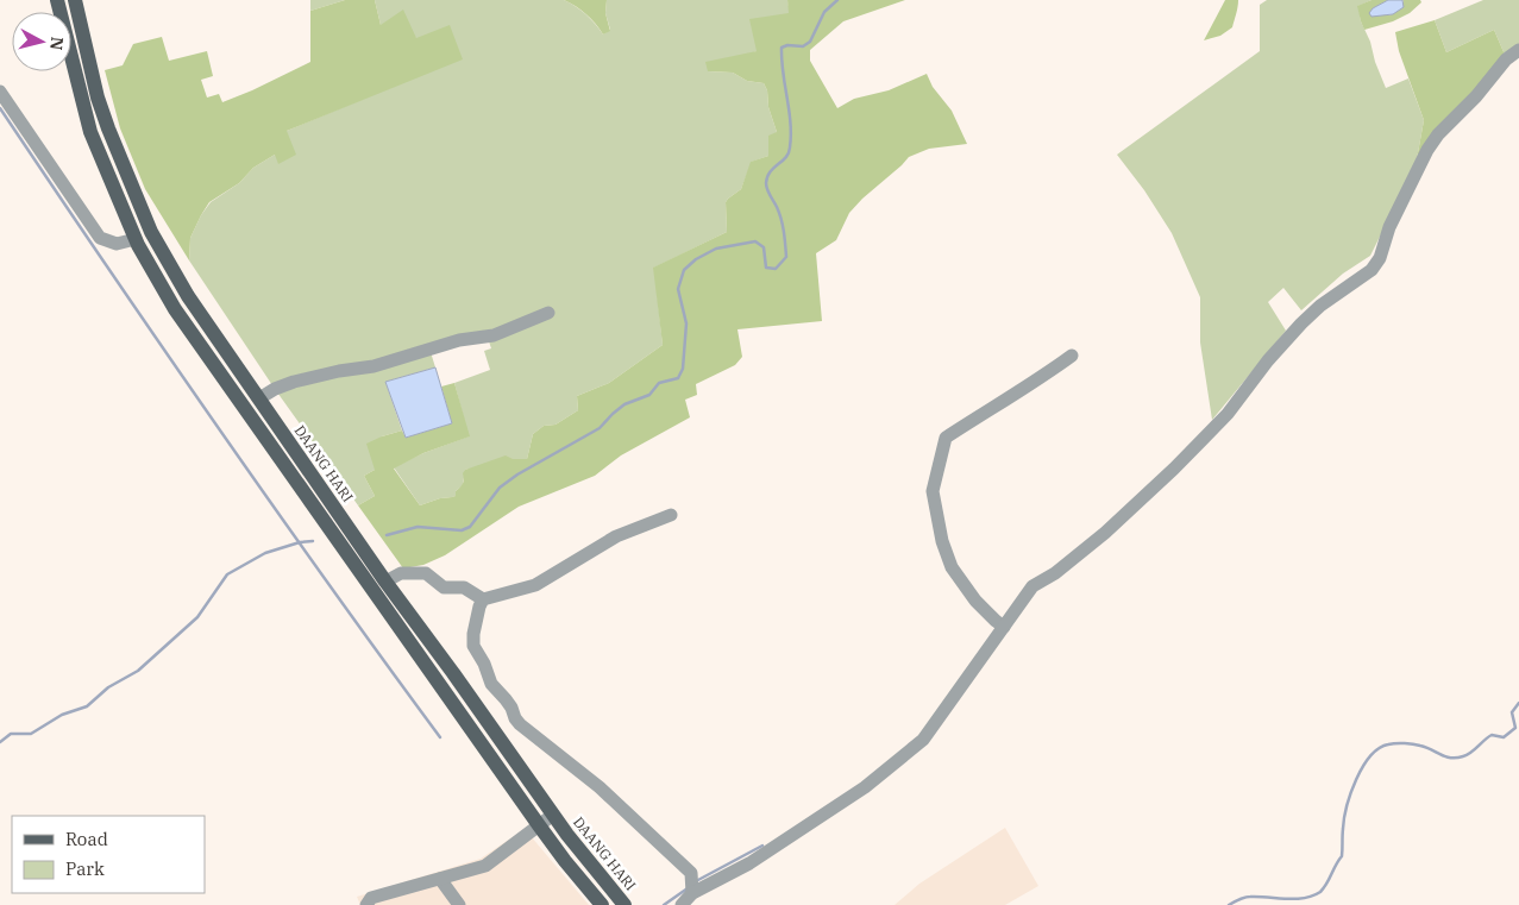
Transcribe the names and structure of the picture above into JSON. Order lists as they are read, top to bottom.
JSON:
{
  "streets": {
    "main road": ["DAANG HARI"]
  },
  "legend": ["Road", "Park"],
  "north": "right"
}
